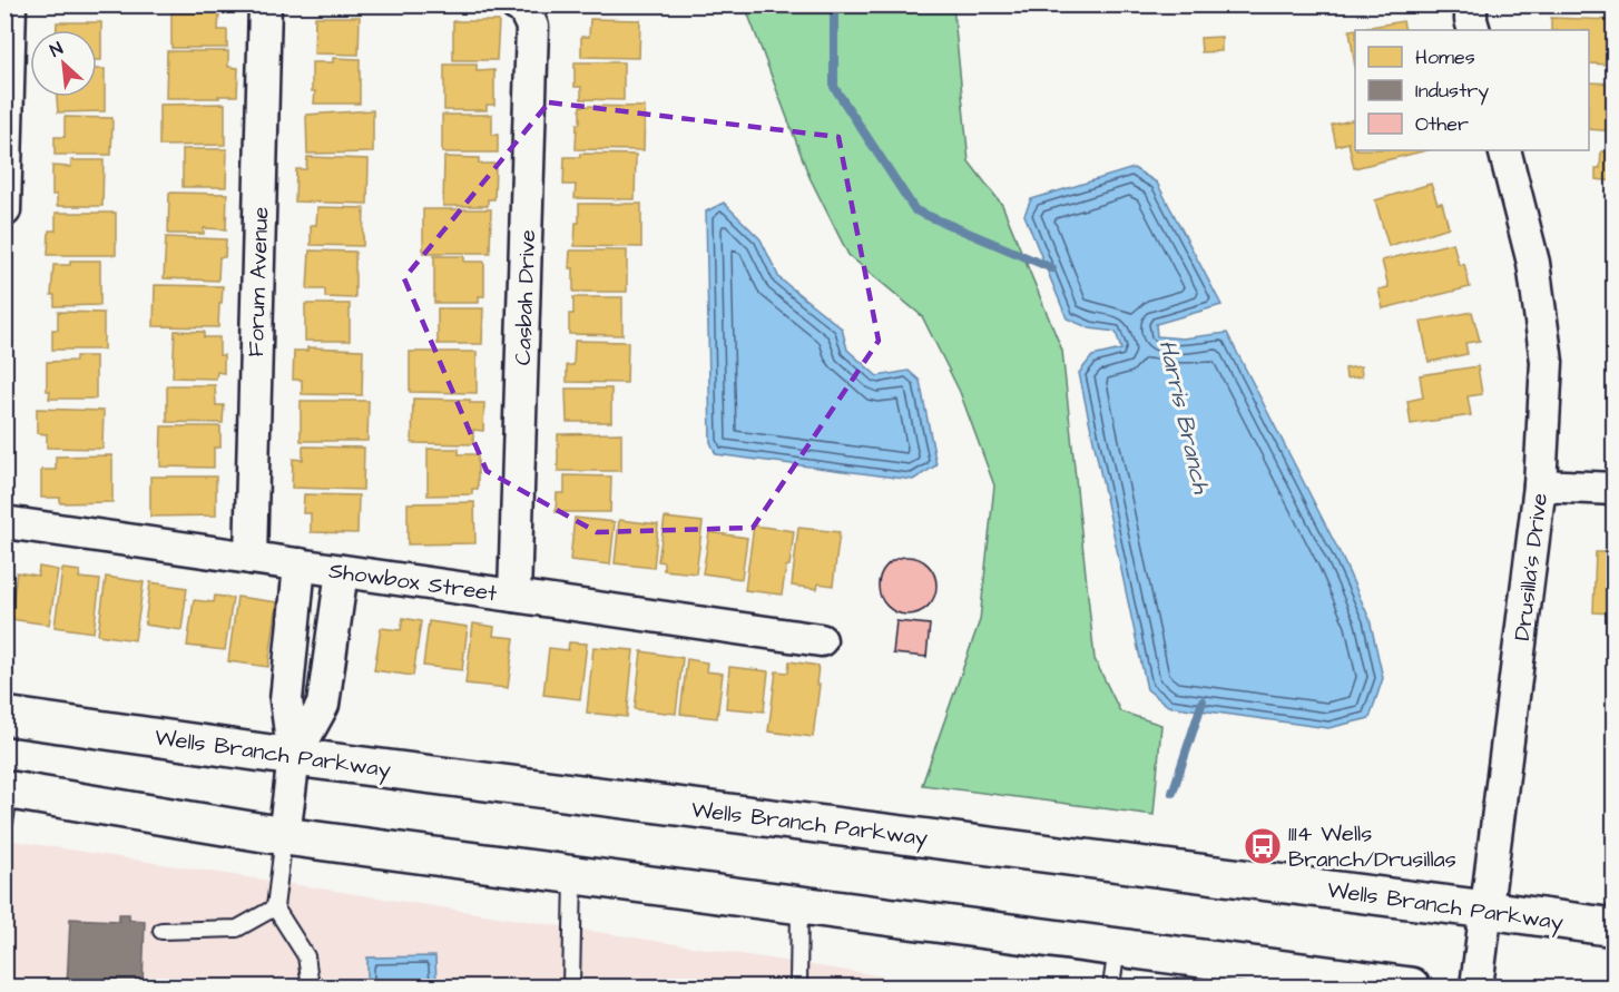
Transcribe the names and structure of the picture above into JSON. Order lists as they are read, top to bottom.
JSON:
{
  "streets": {
    "main road": ["Wells Branch Parkway"],
    "street": [
      "Forum Avenue",
      "Casbah Drive",
      "Drusilla's Drive",
      "Showbox Street"
    ]
  },
  "crossings": [
    ["Forum Avenue", "Showbox Street"],
    ["Casbah Drive", "Showbox Street"],
    ["Drusilla's Drive", "Wells Branch Parkway"]
  ],
  "water": ["Harris Branch"],
  "places": {
    "bus stop": ["1114 Wells Branch/Drusillas"]
  },
  "legend": ["Homes", "Industry", "Other"],
  "north": "top left"
}
